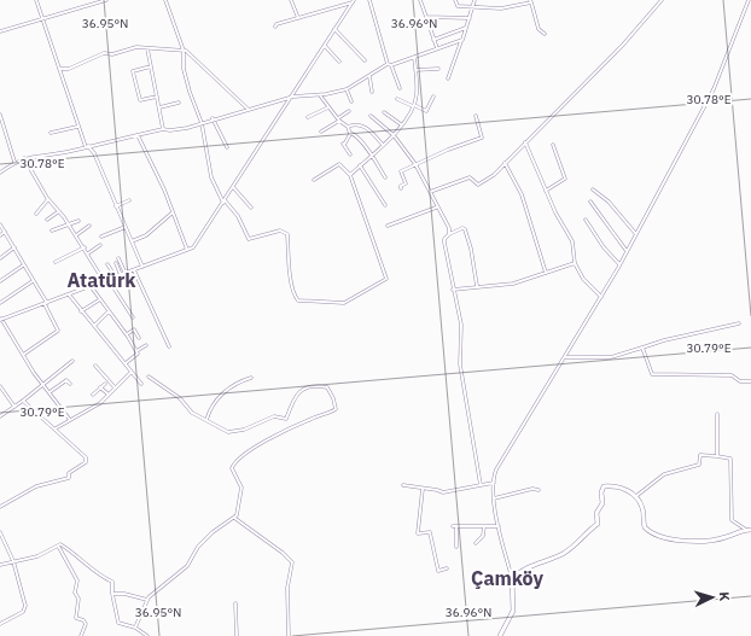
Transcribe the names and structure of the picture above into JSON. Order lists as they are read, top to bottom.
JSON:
{
  "districts": ["Atatürk", "Çamköy"],
  "north": "right",
  "coordinates": [
    "36.95°N",
    "36.96°N",
    "30.78°E",
    "30.79°E"
  ]
}
